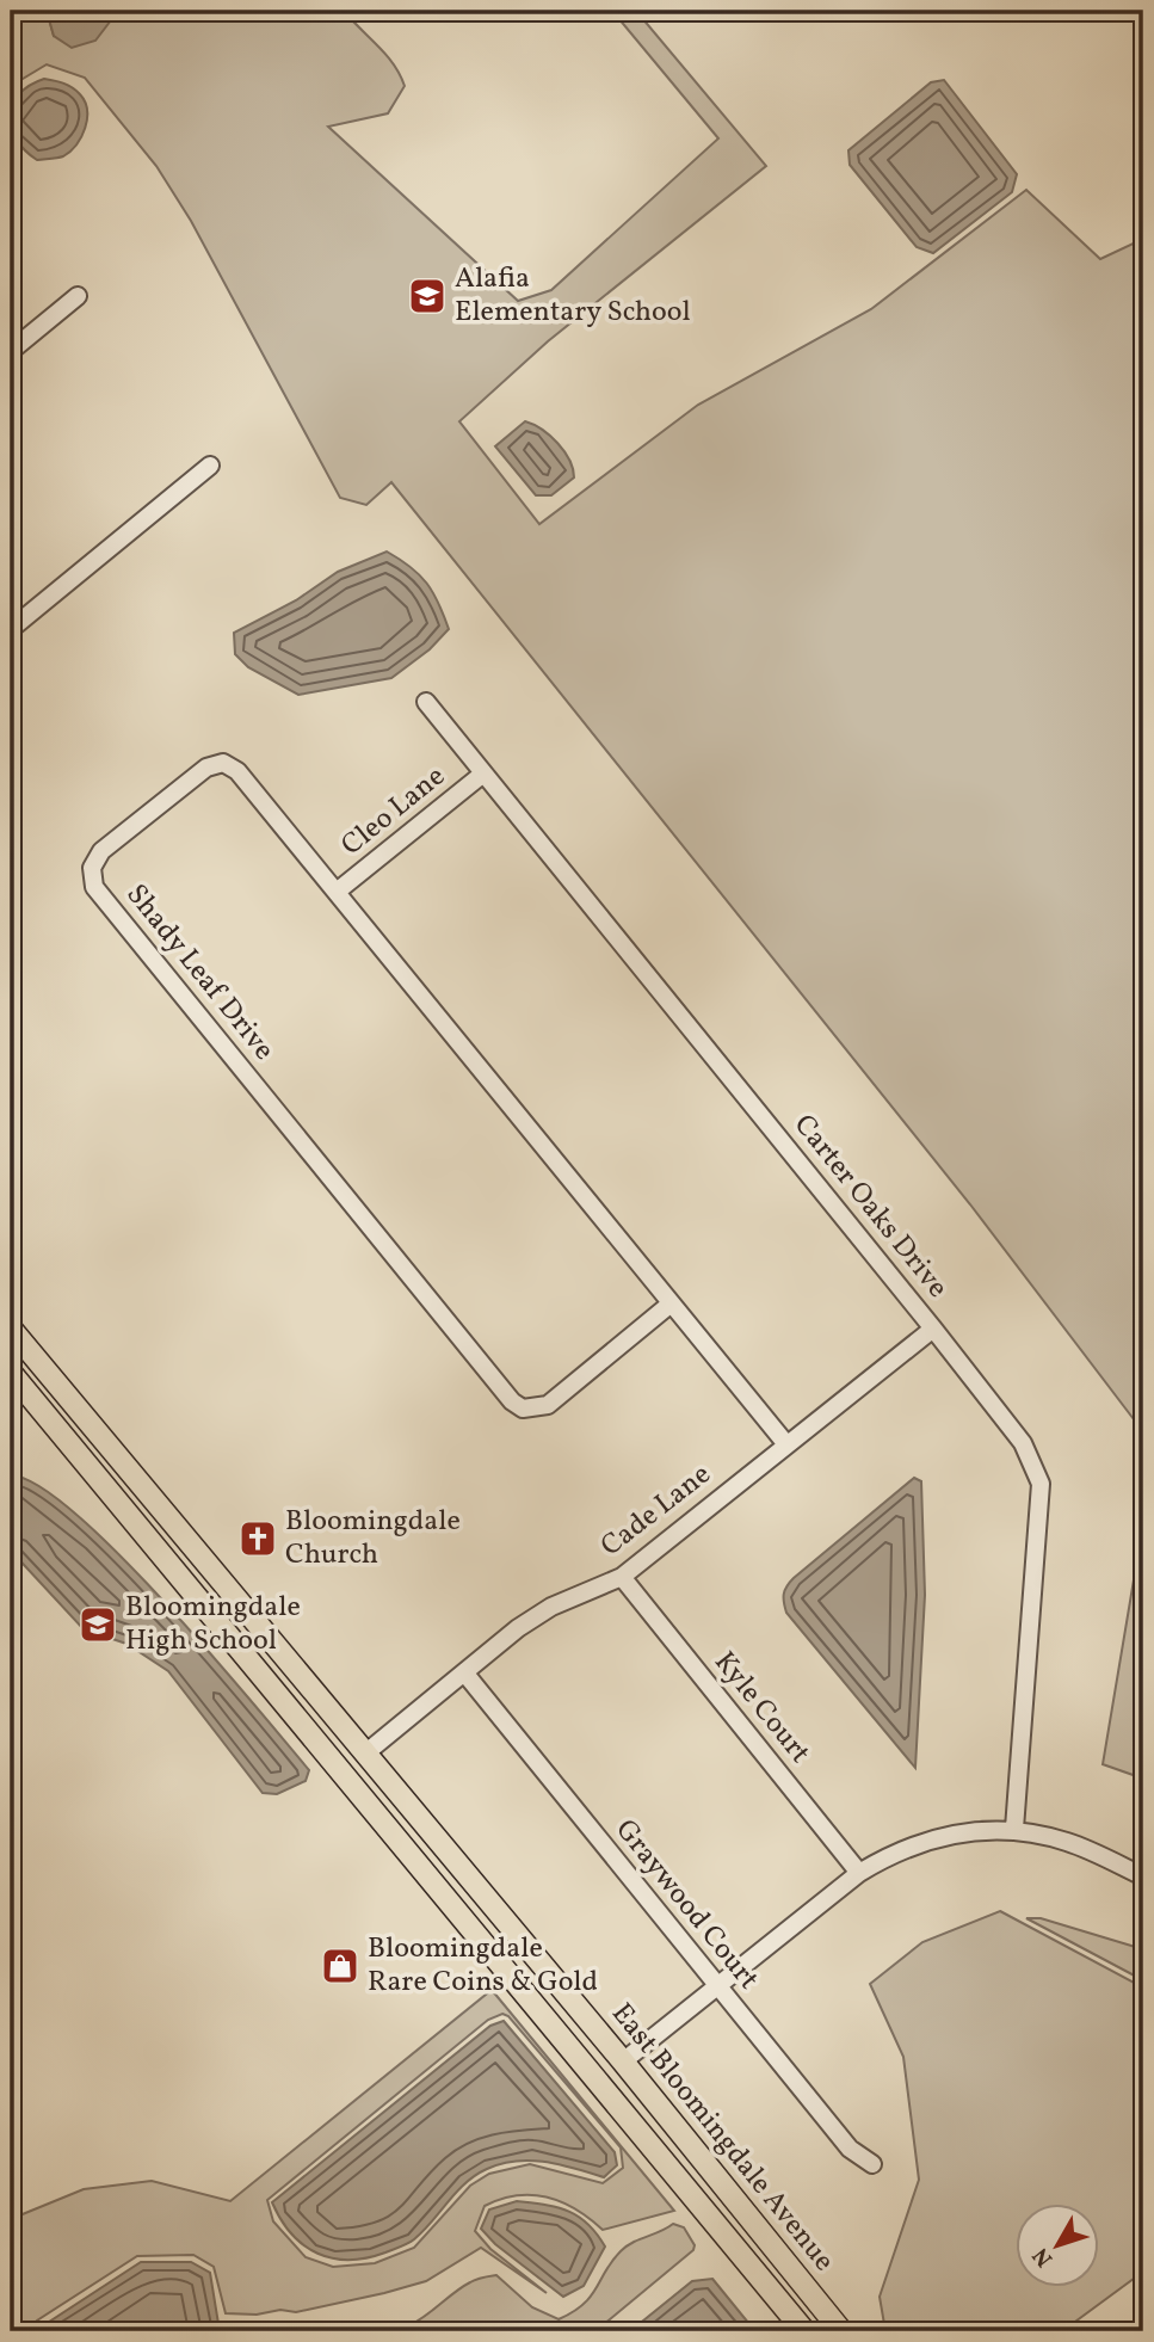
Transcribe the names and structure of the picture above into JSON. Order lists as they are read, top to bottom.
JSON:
{
  "streets": {
    "main road": ["East Bloomingdale Avenue"],
    "street": [
      "Cleo Lane",
      "Shady Leaf Drive",
      "Carter Oaks Drive",
      "Cade Lane",
      "Kyle Court",
      "Graywood Court"
    ]
  },
  "crossings": [
    ["Cleo Lane", "Shady Leaf Drive"],
    ["Cleo Lane", "Carter Oaks Drive"],
    ["Shady Leaf Drive", "Cade Lane"],
    ["Carter Oaks Drive", "Cade Lane"],
    ["Cade Lane", "Kyle Court"],
    ["Cade Lane", "Graywood Court"],
    ["Cade Lane", "East Bloomingdale Avenue"]
  ],
  "places": {
    "school or university": ["Alafia Elementary School", "Bloomingdale High School"],
    "church": ["Bloomingdale Church"],
    "shop": ["Bloomingdale Rare Coins & Gold"]
  },
  "north": "bottom left"
}
